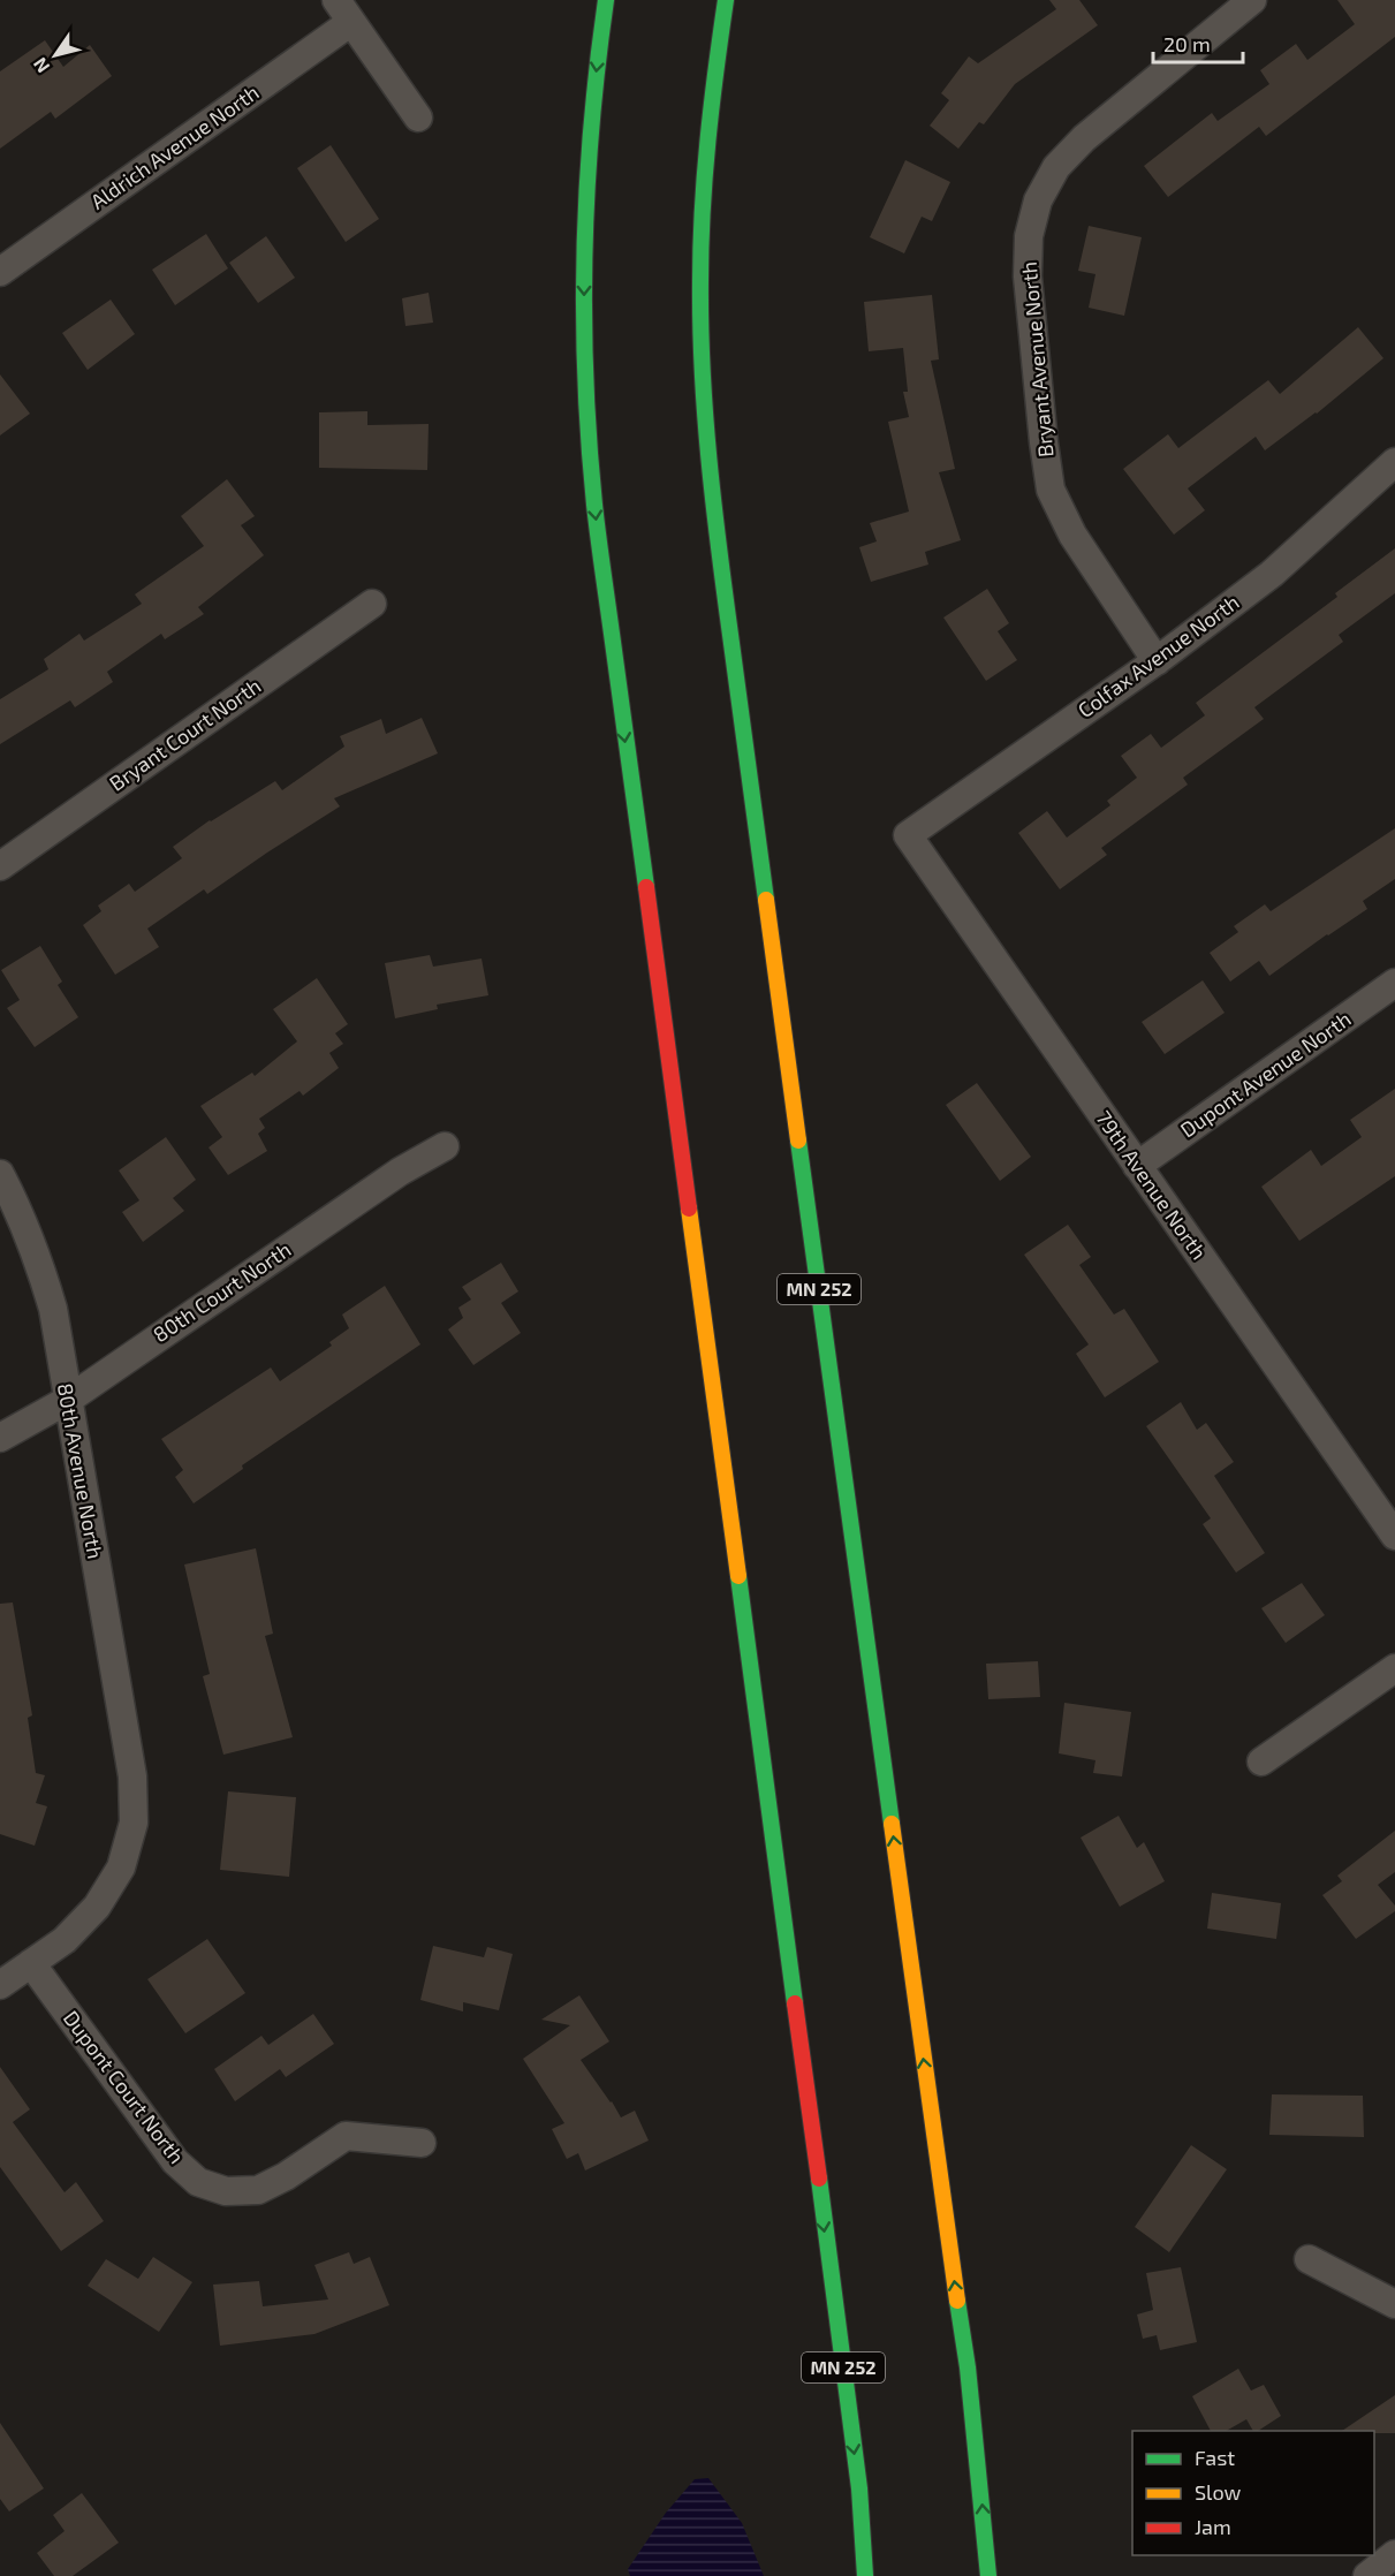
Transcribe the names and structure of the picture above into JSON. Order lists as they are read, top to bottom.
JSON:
{
  "streets": {
    "highway": ["MN 252"],
    "street": [
      "Aldrich Avenue North",
      "Bryant Avenue North",
      "Colfax Avenue North",
      "Bryant Court North",
      "Dupont Avenue North",
      "79th Avenue North",
      "80th Court North",
      "80th Avenue North",
      "Dupont Court North"
    ]
  },
  "crossings": [
    ["Bryant Avenue North", "Colfax Avenue North"],
    ["Colfax Avenue North", "79th Avenue North"],
    ["Dupont Avenue North", "79th Avenue North"],
    ["80th Court North", "80th Avenue North"],
    ["80th Avenue North", "Dupont Court North"]
  ],
  "legend": ["Fast", "Slow", "Jam"],
  "scale_bar": "20 m",
  "north": "bottom left"
}
